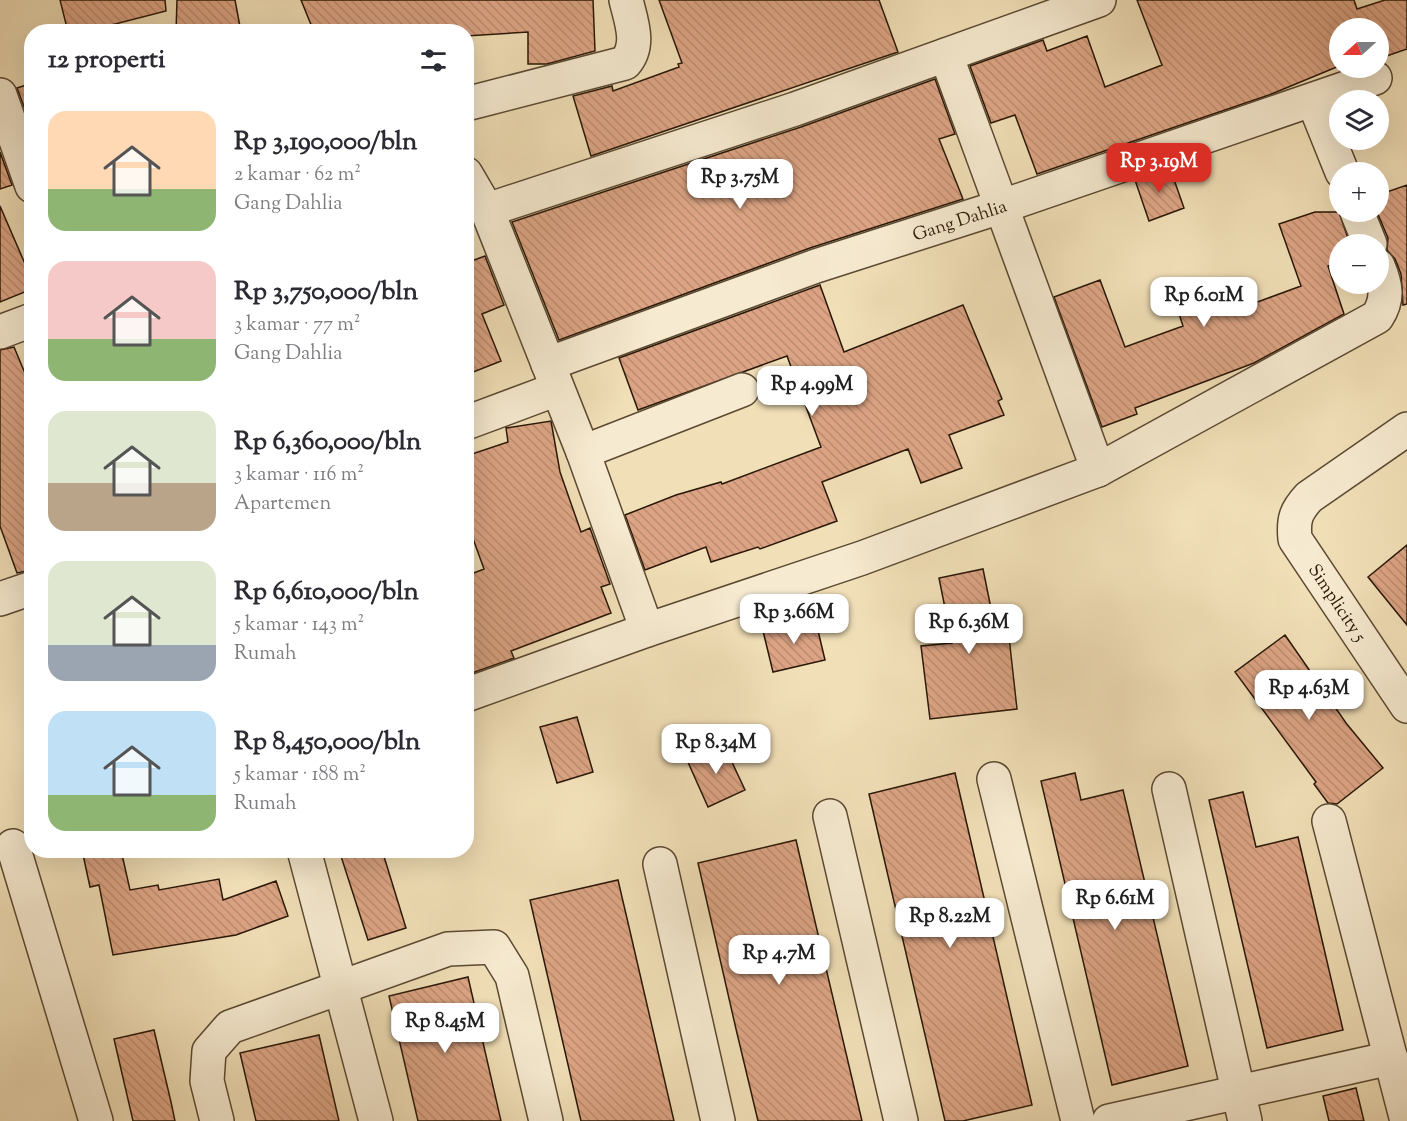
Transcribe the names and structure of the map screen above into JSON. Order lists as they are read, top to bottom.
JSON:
{
  "streets": {
    "street": ["Gang Dahlia", "Simplicity 5"]
  },
  "north": "left",
  "page": {
    "map_buttons": ["+", "−"],
    "heading": "12 properti",
    "list": [
      {
        "name": "Rp 3,190,000/bln",
        "note": "2 kamar · 62 m² · Gang Dahlia"
      },
      {
        "name": "Rp 3,750,000/bln",
        "note": "3 kamar · 77 m² · Gang Dahlia"
      },
      {
        "name": "Rp 6,360,000/bln",
        "note": "3 kamar · 116 m² · Apartemen"
      },
      {
        "name": "Rp 6,610,000/bln",
        "note": "5 kamar · 143 m² · Rumah"
      },
      {
        "name": "Rp 8,450,000/bln",
        "note": "5 kamar · 188 m² · Rumah"
      }
    ],
    "price": [
      "Rp 3.19M",
      "Rp 3.75M",
      "Rp 6.01M",
      "Rp 4.99M",
      "Rp 3.66M",
      "Rp 6.36M",
      "Rp 4.63M",
      "Rp 8.34M",
      "Rp 6.61M",
      "Rp 8.22M",
      "Rp 4.7M",
      "Rp 8.45M"
    ]
  }
}
